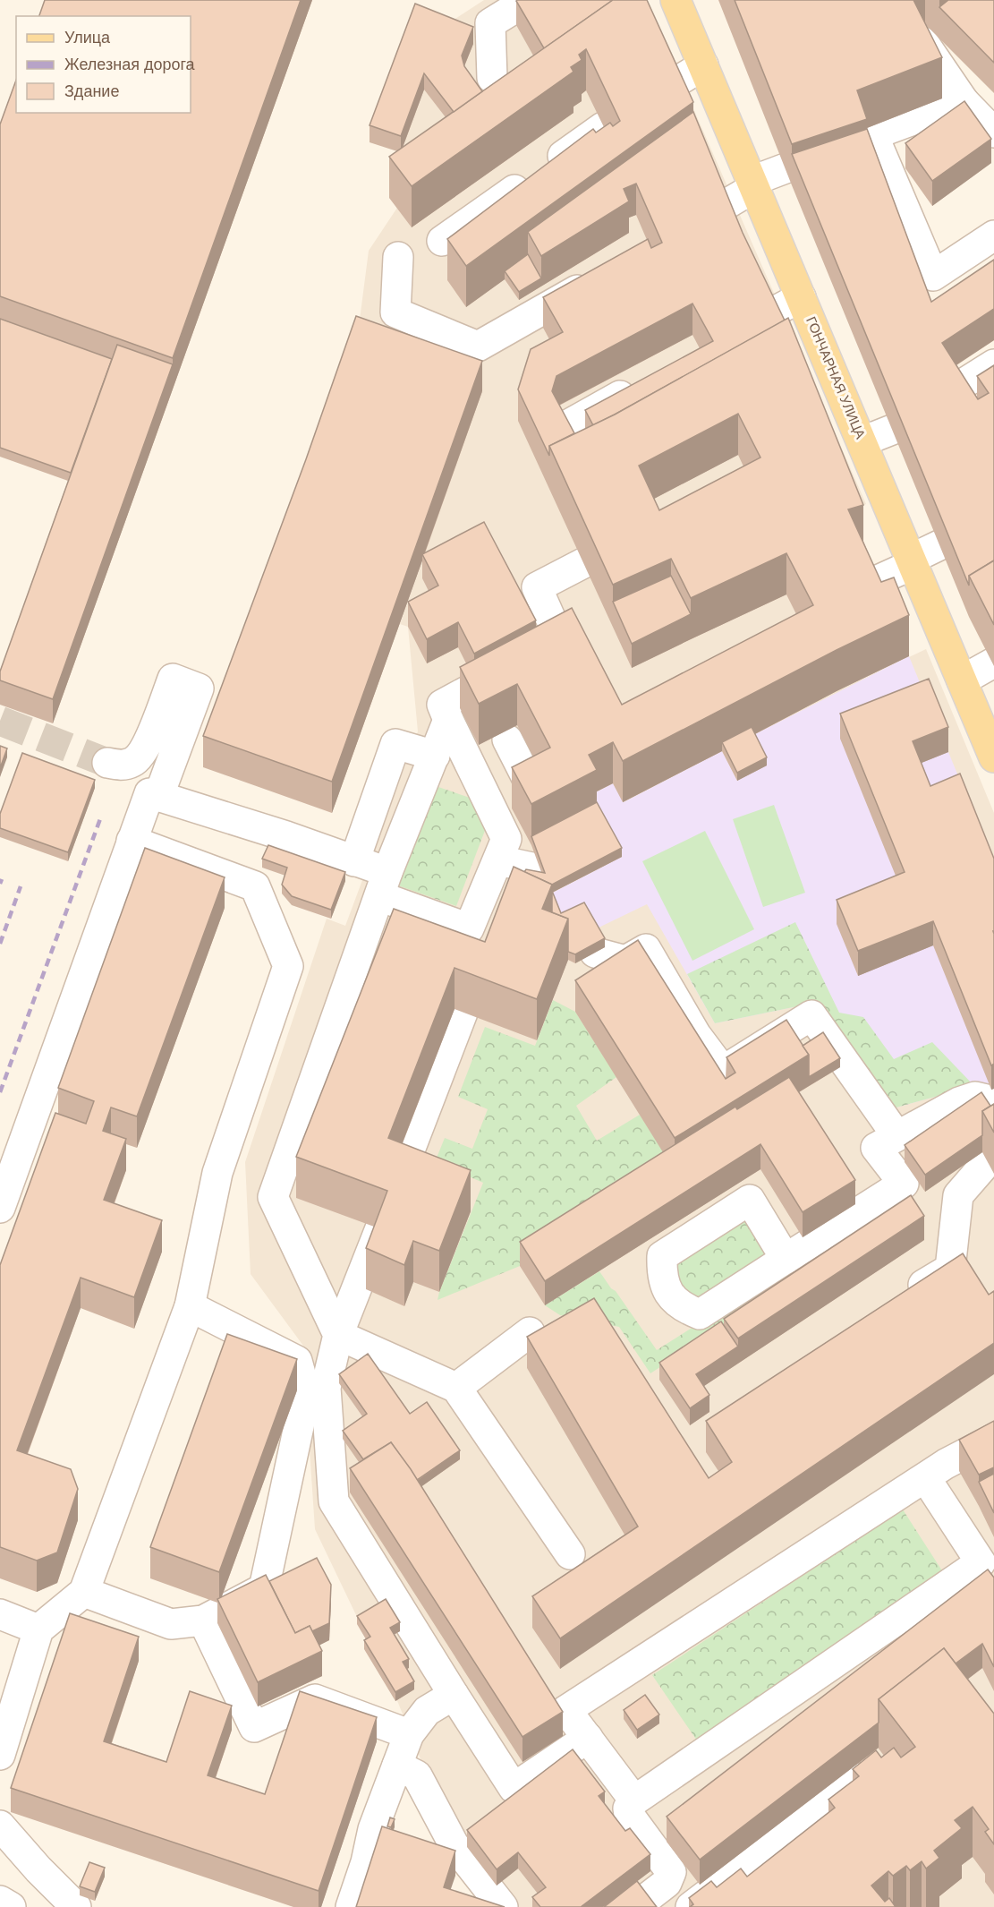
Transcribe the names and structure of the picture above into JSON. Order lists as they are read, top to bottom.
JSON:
{
  "streets": {
    "main road": ["ГОНЧАРНАЯ УЛИЦА"]
  },
  "legend": ["Улица", "Железная дорога", "Здание"]
}
